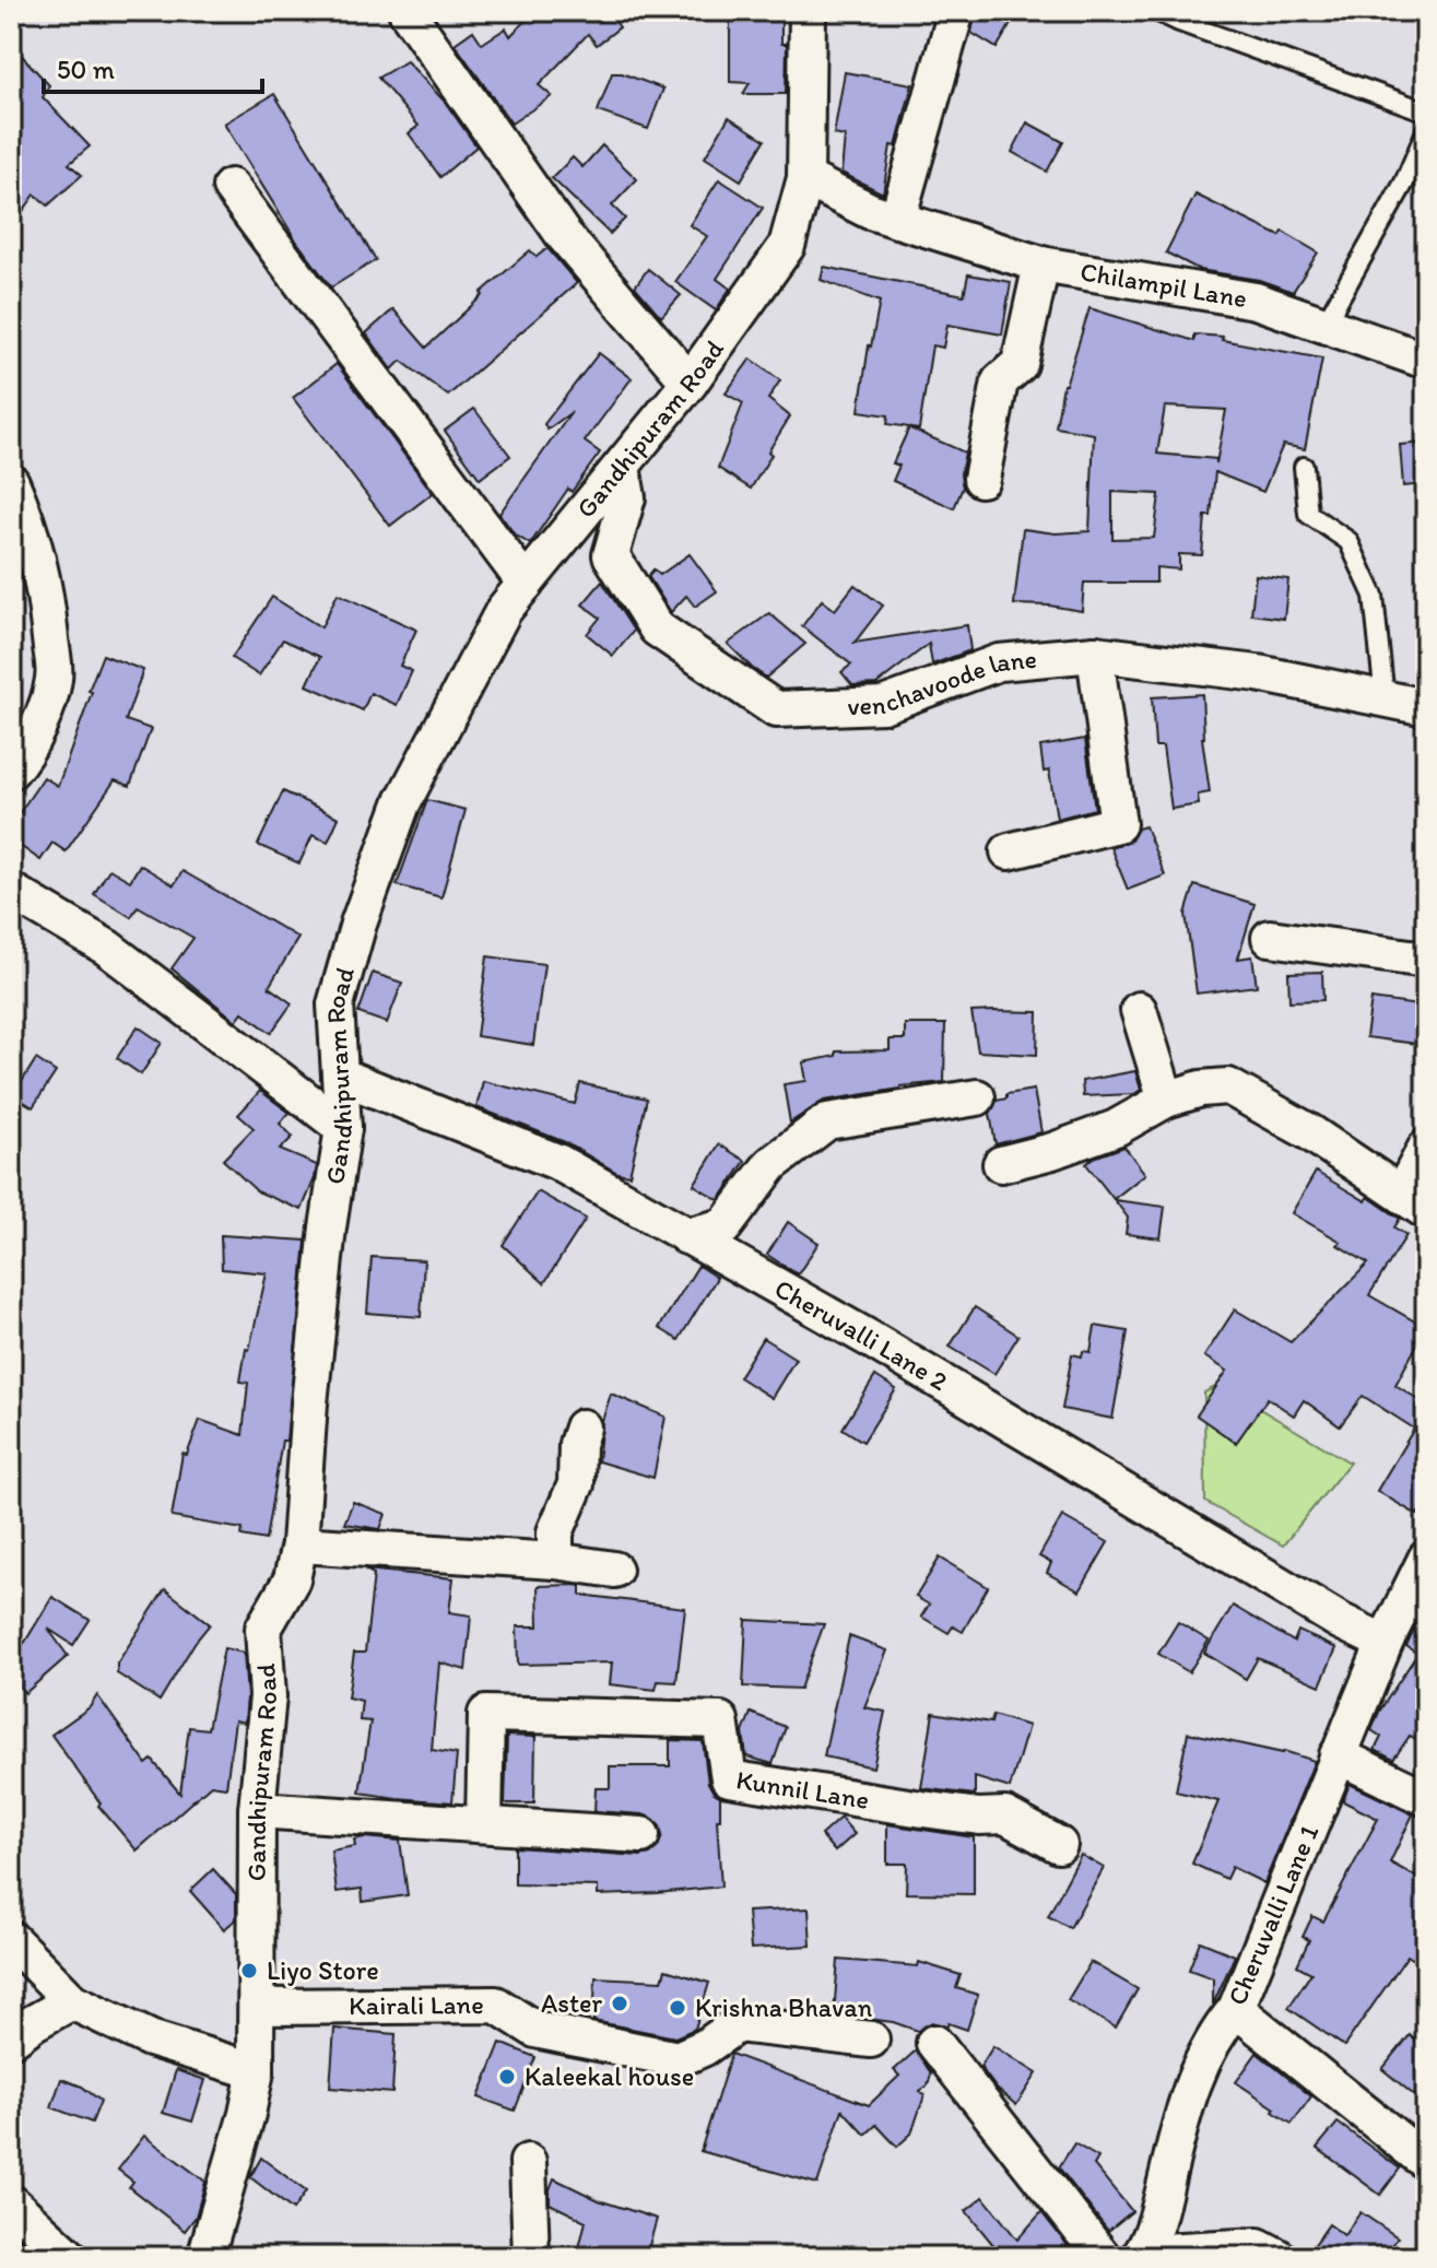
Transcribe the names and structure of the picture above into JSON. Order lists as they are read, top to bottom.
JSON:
{
  "streets": {
    "street": [
      "Chilampil Lane",
      "Gandhipuram Road",
      "venchavoode lane",
      "Cheruvalli Lane 2",
      "Kunnil Lane",
      "Cheruvalli Lane 1",
      "Kairali Lane"
    ]
  },
  "crossings": [
    ["Chilampil Lane", "Gandhipuram Road"],
    ["Gandhipuram Road", "venchavoode lane"],
    ["Gandhipuram Road", "Cheruvalli Lane 2"],
    ["Gandhipuram Road", "Kairali Lane"],
    ["Cheruvalli Lane 2", "Cheruvalli Lane 1"]
  ],
  "places": [
    "Liyo Store",
    "Aster",
    "Krishna Bhavan",
    "Kaleekal house"
  ],
  "scale_bar": "50 m"
}
